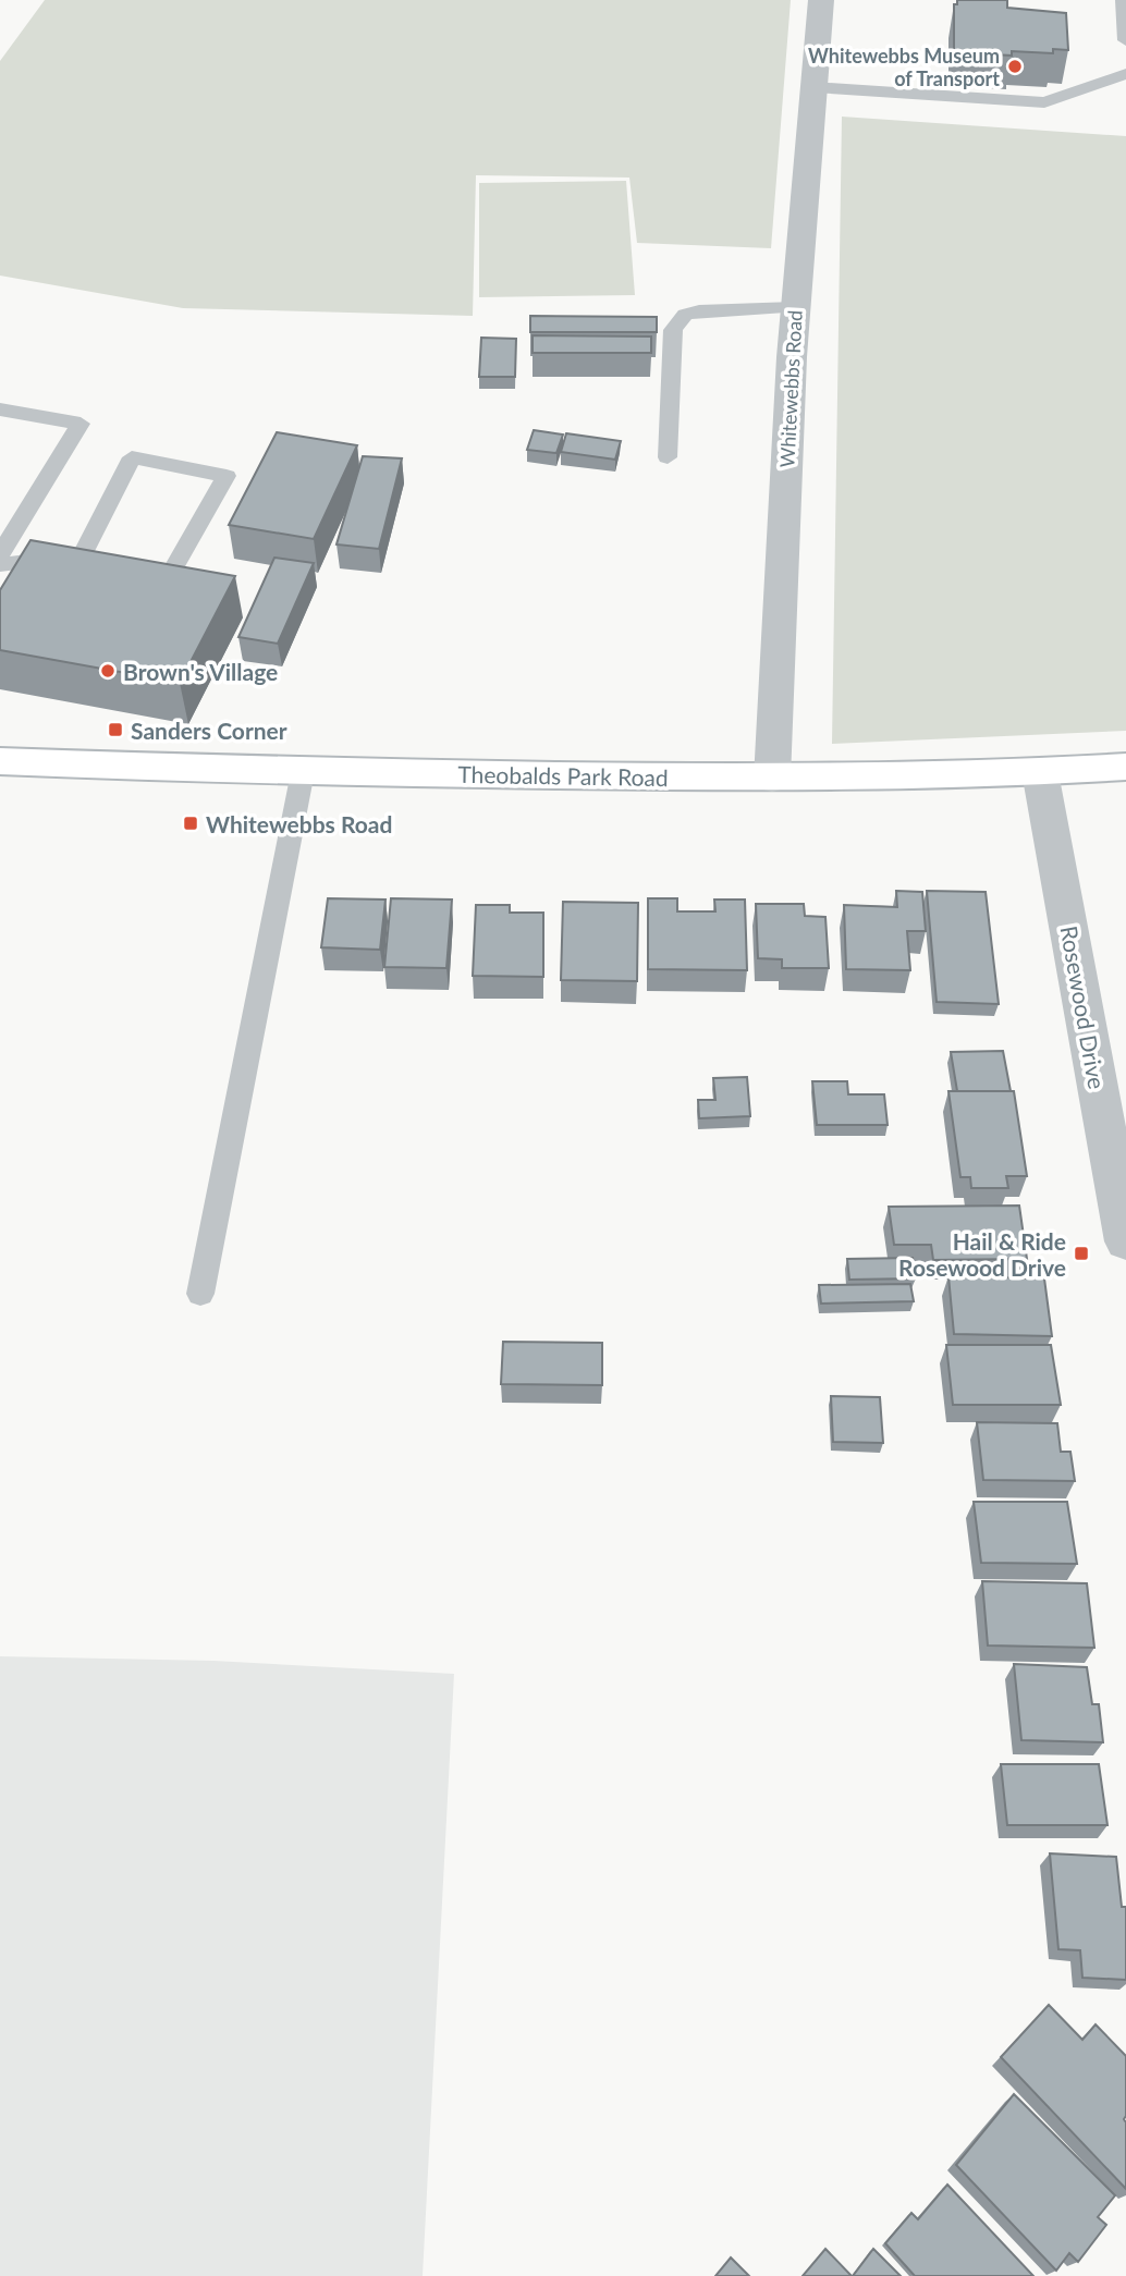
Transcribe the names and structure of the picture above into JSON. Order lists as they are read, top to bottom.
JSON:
{
  "streets": {
    "street": ["Whitewebbs Road", "Theobalds Park Road", "Rosewood Drive"]
  },
  "crossings": [
    ["Whitewebbs Road", "Theobalds Park Road"],
    ["Theobalds Park Road", "Rosewood Drive"]
  ],
  "places": {
    "other": ["Whitewebbs Museum of Transport", "Brown's Village"],
    "transit": ["Sanders Corner", "Whitewebbs Road", "Hail & Ride Rosewood Drive"]
  }
}
